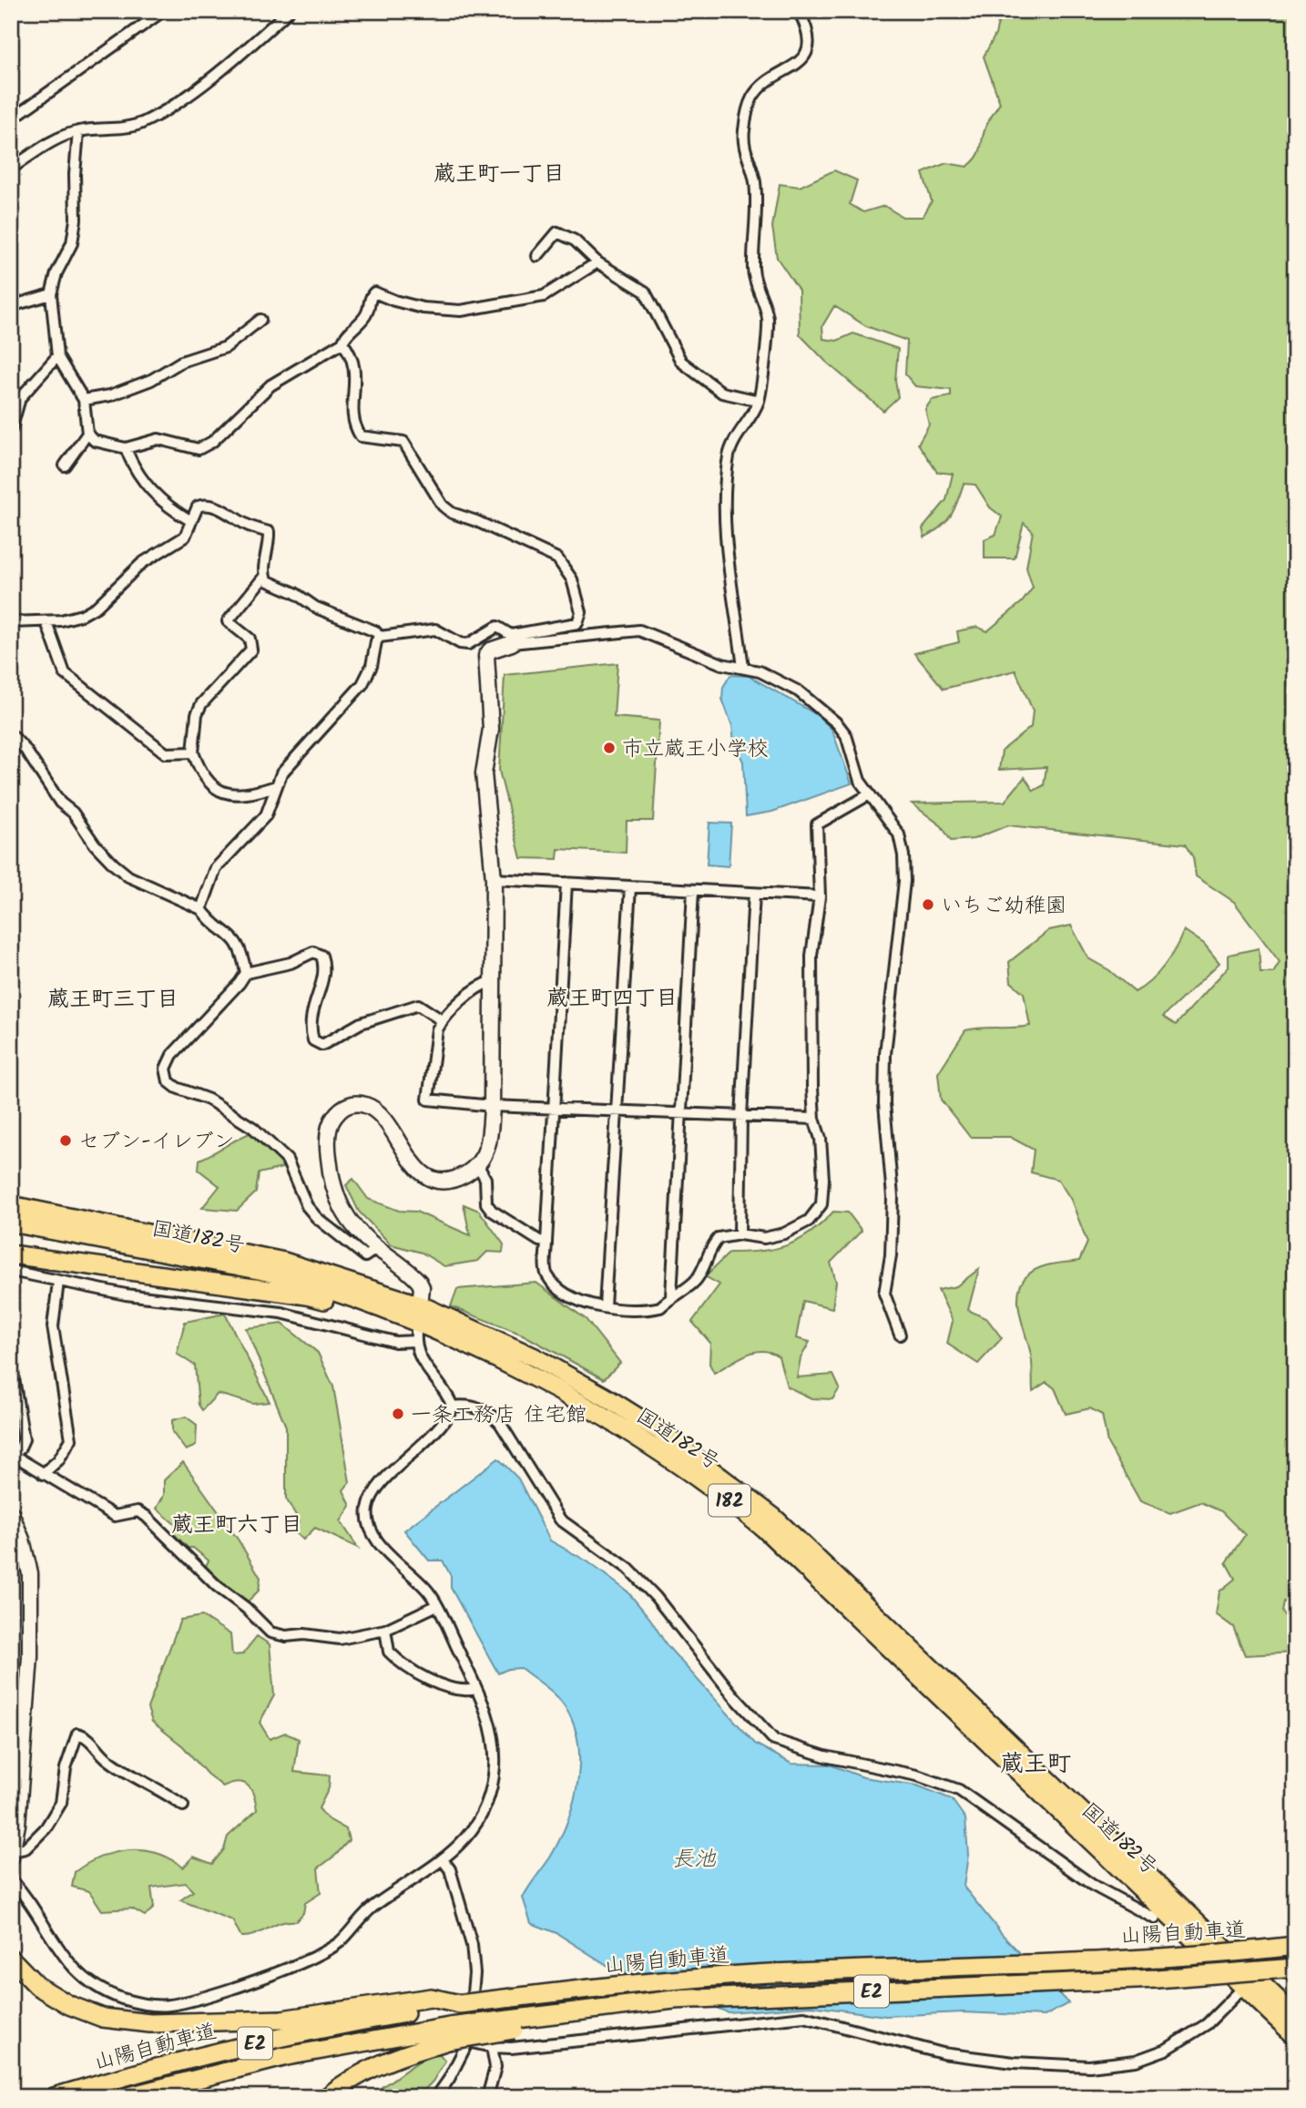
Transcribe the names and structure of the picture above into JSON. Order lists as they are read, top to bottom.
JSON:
{
  "streets": {
    "highway": [
      "国道182号",
      "182",
      "山陽自動車道",
      "E2"
    ]
  },
  "districts": [
    "蔵王町一丁目",
    "蔵王町四丁目",
    "蔵王町三丁目",
    "蔵王町六丁目",
    "蔵王町"
  ],
  "water": ["長池"],
  "places": [
    "市立蔵王小学校",
    "いちご幼稚園",
    "セブン-イレブン",
    "一条工務店 住宅館"
  ]
}
